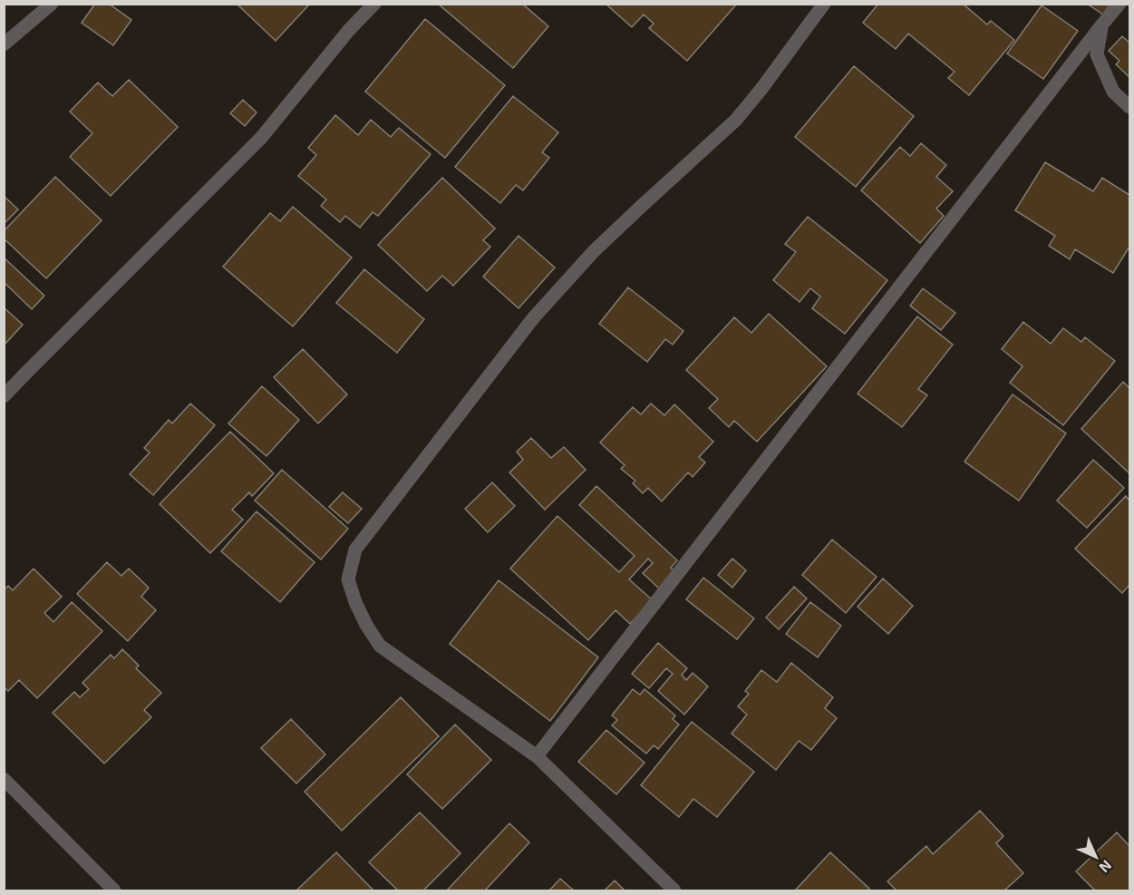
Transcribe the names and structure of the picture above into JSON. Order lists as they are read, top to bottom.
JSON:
{
  "north": "bottom right"
}
